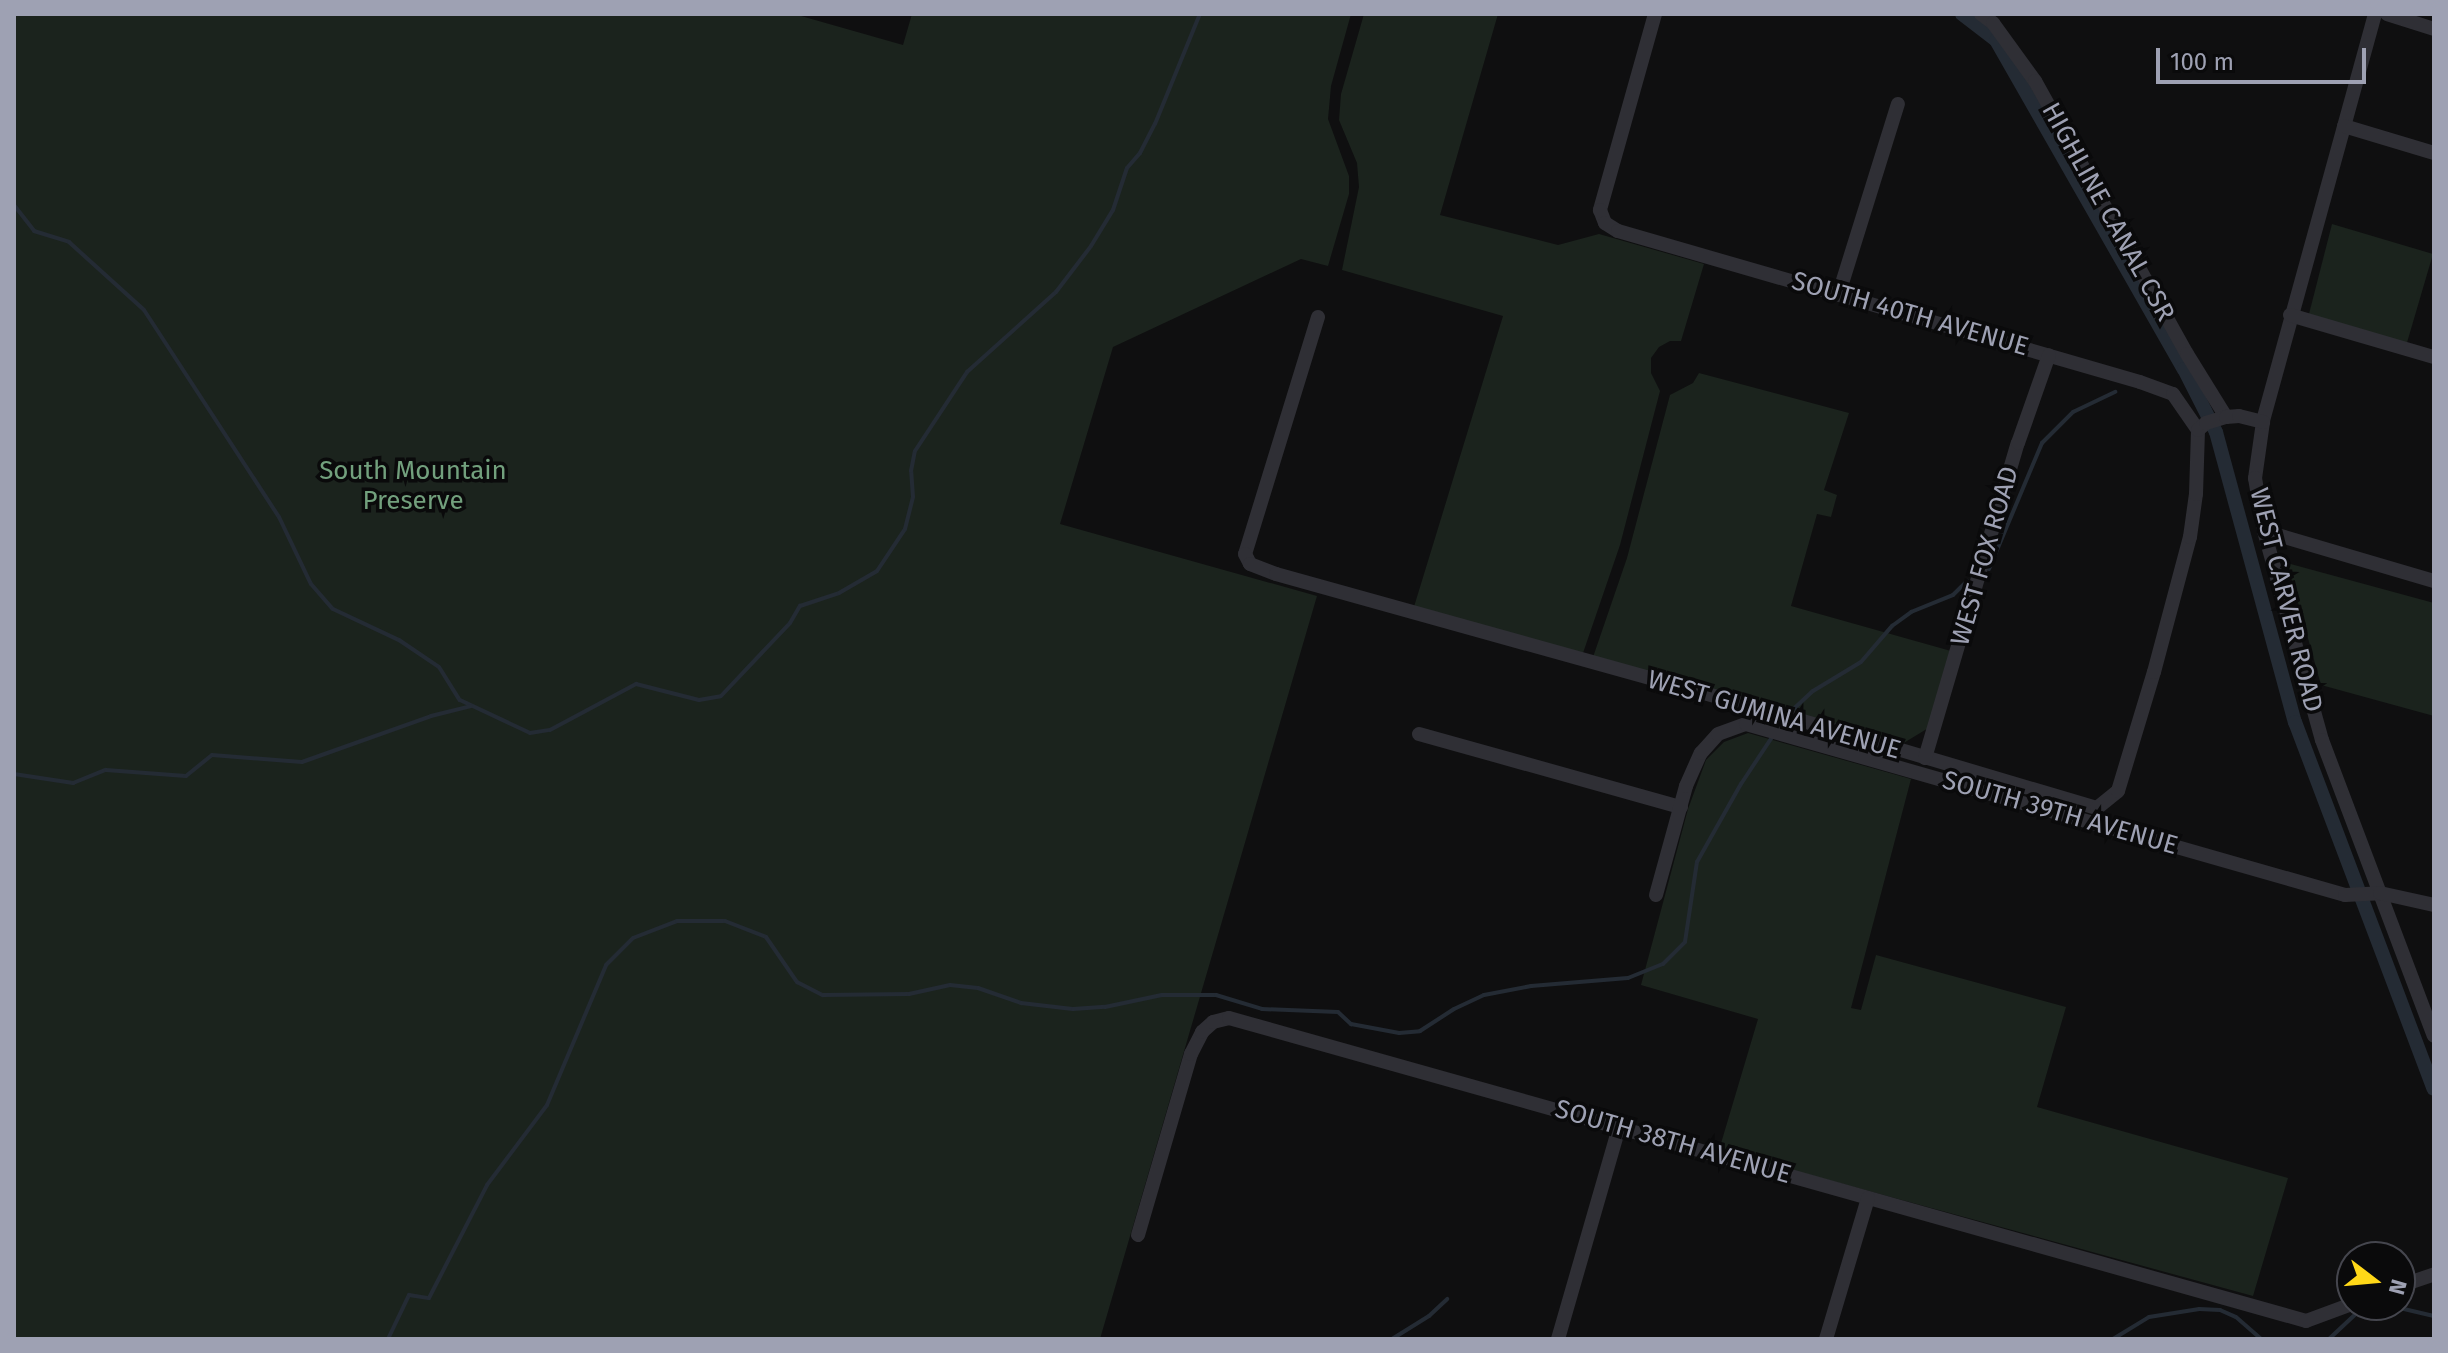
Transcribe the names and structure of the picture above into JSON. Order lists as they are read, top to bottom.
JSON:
{
  "streets": {
    "street": [
      "HIGHLINE CANAL CSR",
      "SOUTH 40TH AVENUE",
      "WEST FOX ROAD",
      "WEST CARVER ROAD",
      "WEST GUMINA AVENUE",
      "SOUTH 39TH AVENUE",
      "SOUTH 38TH AVENUE"
    ]
  },
  "crossings": [
    ["SOUTH 40TH AVENUE", "WEST FOX ROAD"],
    ["SOUTH 40TH AVENUE", "WEST GUMINA AVENUE"],
    ["WEST FOX ROAD", "WEST GUMINA AVENUE"],
    ["WEST CARVER ROAD", "SOUTH 39TH AVENUE"]
  ],
  "parks": ["South Mountain Preserve"],
  "scale_bar": "100 m",
  "north": "right"
}
